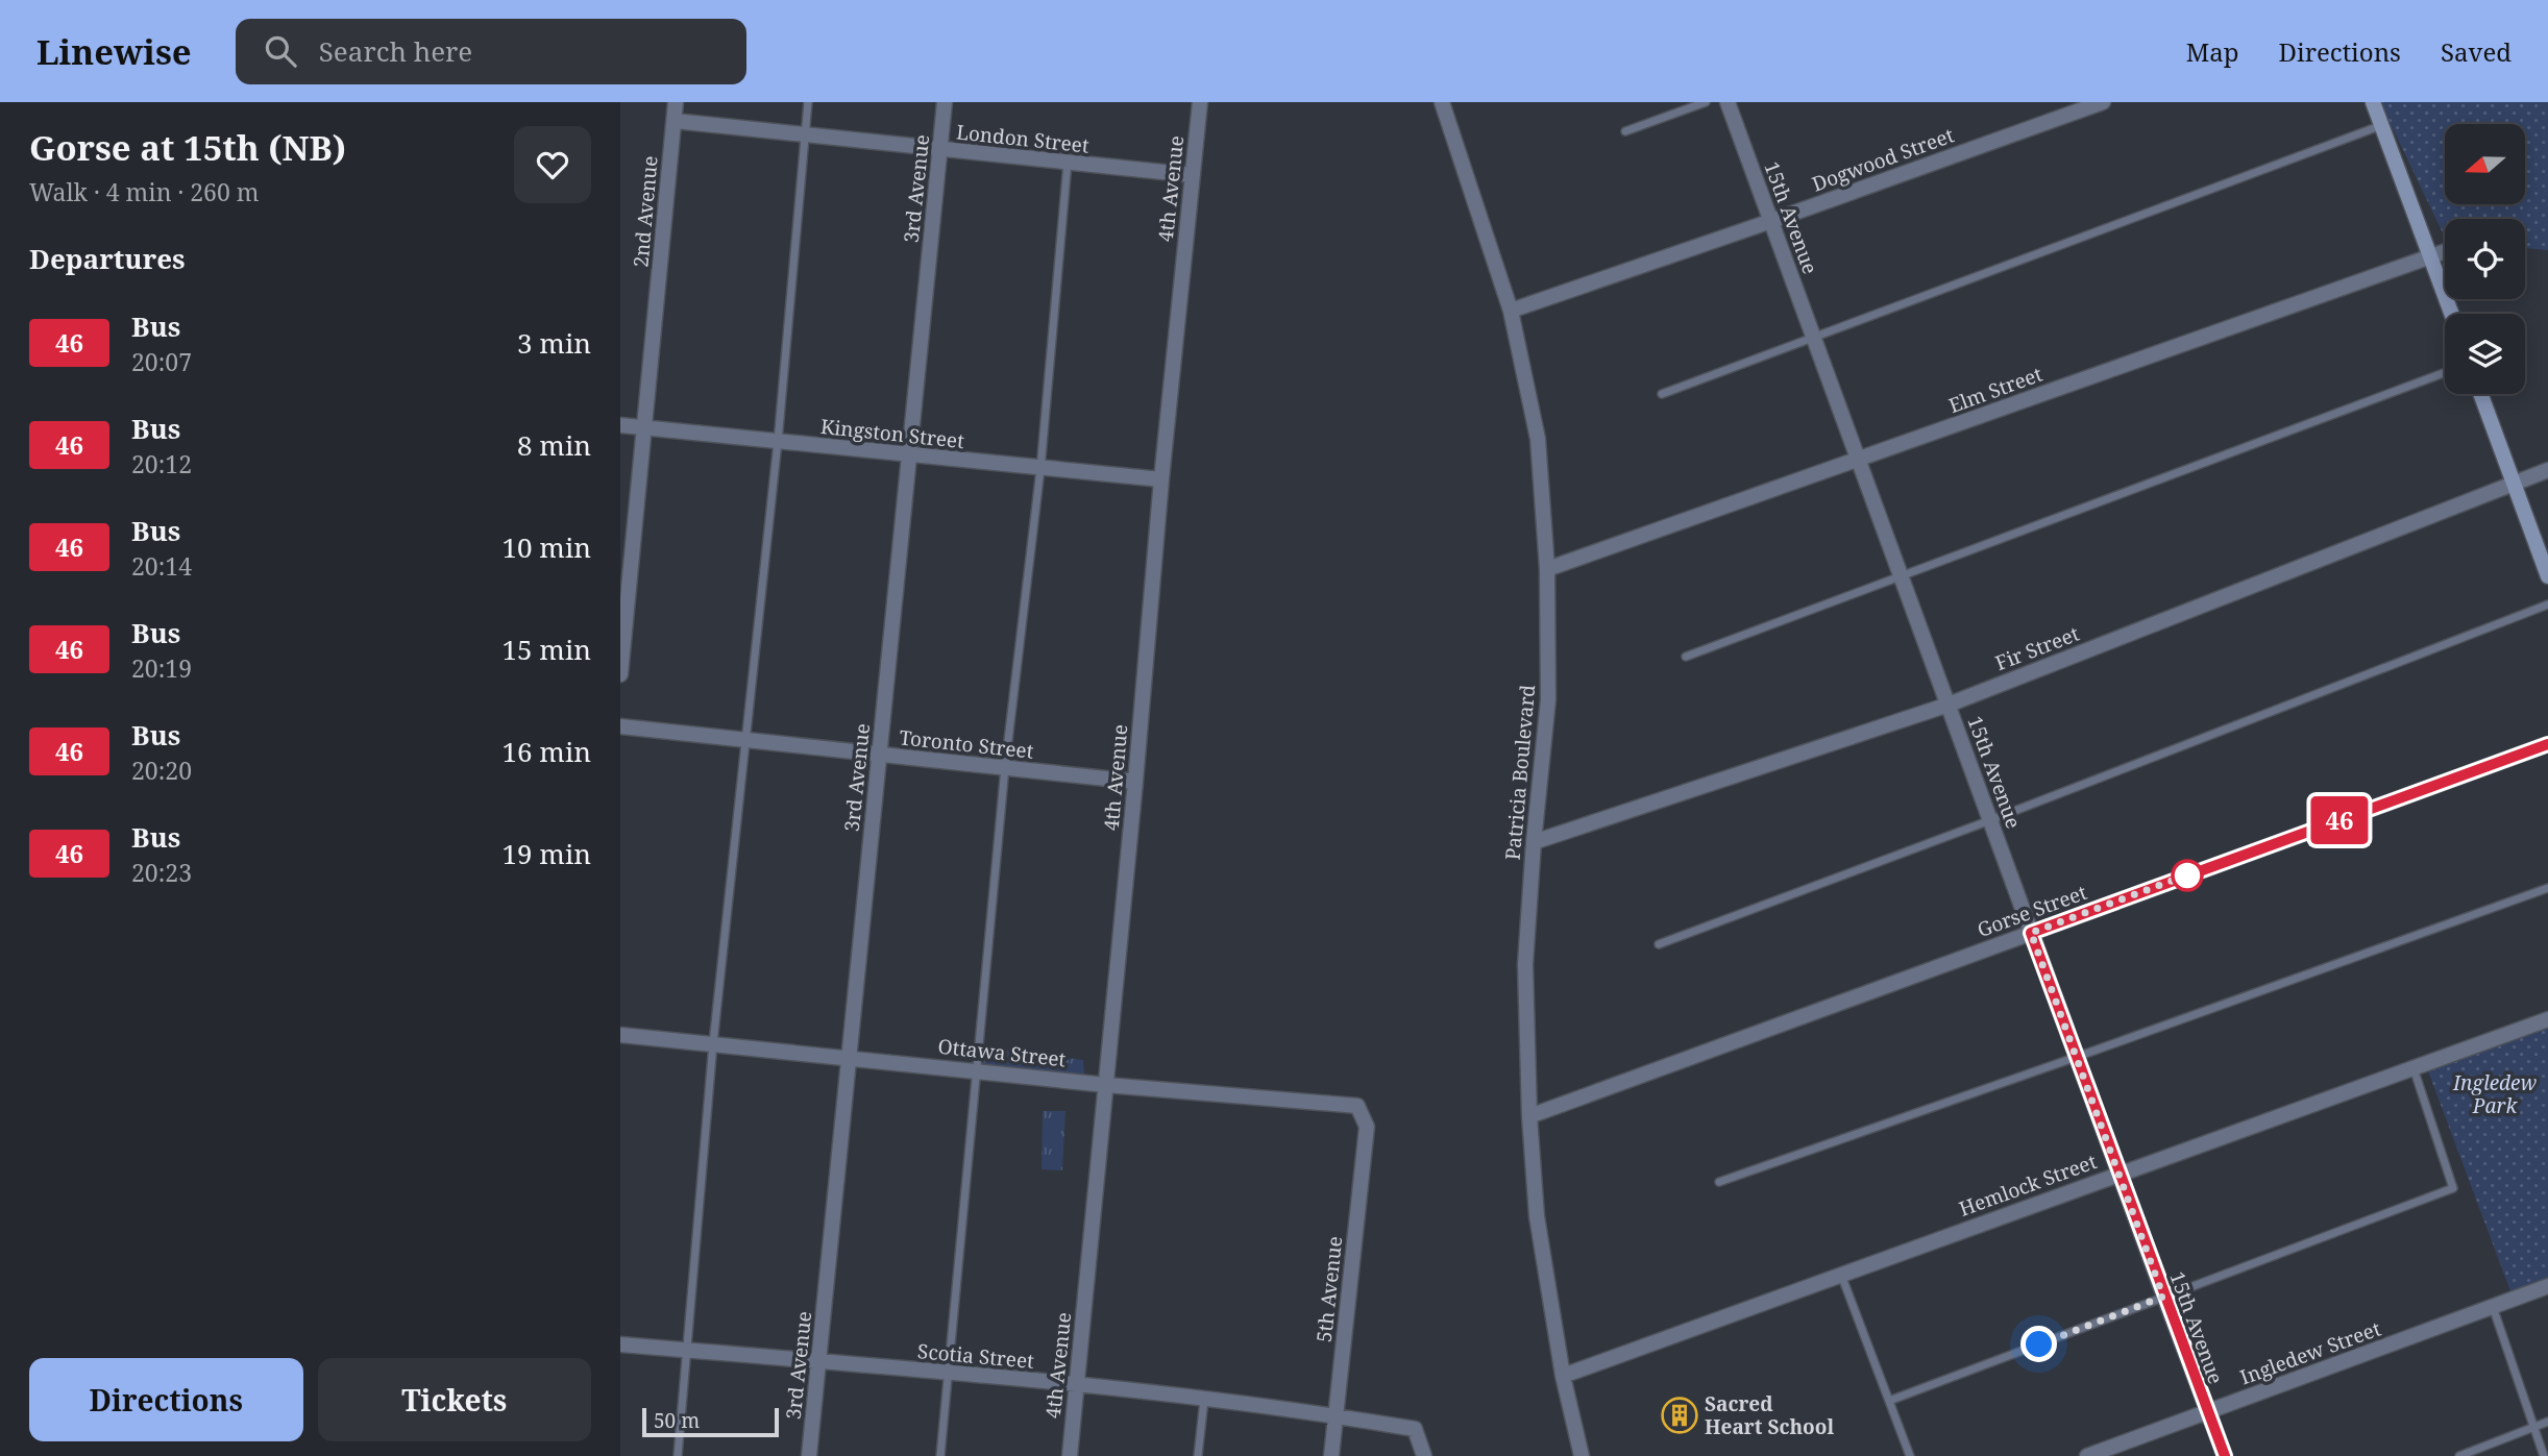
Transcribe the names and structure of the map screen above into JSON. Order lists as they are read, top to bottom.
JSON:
{
  "streets": {
    "street": [
      "London Street",
      "Dogwood Street",
      "3rd Avenue",
      "4th Avenue",
      "2nd Avenue",
      "15th Avenue",
      "Elm Street",
      "Kingston Street",
      "Fir Street",
      "Toronto Street",
      "Patricia Boulevard",
      "Gorse Street",
      "Ottawa Street",
      "Hemlock Street",
      "5th Avenue",
      "Ingledew Street",
      "Scotia Street"
    ]
  },
  "crossings": [
    ["London Street", "3rd Avenue"],
    ["London Street", "4th Avenue"],
    ["London Street", "2nd Avenue"],
    ["Dogwood Street", "15th Avenue"],
    ["Dogwood Street", "Patricia Boulevard"],
    ["3rd Avenue", "Kingston Street"],
    ["3rd Avenue", "Toronto Street"],
    ["3rd Avenue", "Ottawa Street"],
    ["3rd Avenue", "Scotia Street"],
    ["4th Avenue", "Kingston Street"],
    ["4th Avenue", "Toronto Street"],
    ["4th Avenue", "Ottawa Street"],
    ["4th Avenue", "Scotia Street"],
    ["2nd Avenue", "Kingston Street"],
    ["15th Avenue", "Elm Street"],
    ["15th Avenue", "Fir Street"],
    ["15th Avenue", "Gorse Street"],
    ["15th Avenue", "Hemlock Street"],
    ["15th Avenue", "Ingledew Street"],
    ["Elm Street", "Patricia Boulevard"],
    ["Fir Street", "Patricia Boulevard"],
    ["Patricia Boulevard", "Gorse Street"],
    ["Patricia Boulevard", "Hemlock Street"],
    ["Ottawa Street", "5th Avenue"],
    ["5th Avenue", "Scotia Street"]
  ],
  "parks": ["Ingledew Park"],
  "places": {
    "building": ["Sacred Heart School"]
  },
  "lines": ["bus line 46"],
  "scale_bar": "50 m",
  "north": "left",
  "page": {
    "header": "Linewise",
    "search": "Search here",
    "nav": ["Map", "Directions", "Saved"],
    "heading": [
      ["Gorse at 15th (NB)", "Walk · 4 min · 260 m"],
      "Departures"
    ],
    "on_map": "46",
    "list": [
      {
        "mark": "46",
        "name": "Bus",
        "note": "20:07",
        "value": "3 min"
      },
      {
        "mark": "46",
        "name": "Bus",
        "note": "20:12",
        "value": "8 min"
      },
      {
        "mark": "46",
        "name": "Bus",
        "note": "20:14",
        "value": "10 min"
      },
      {
        "mark": "46",
        "name": "Bus",
        "note": "20:19",
        "value": "15 min"
      },
      {
        "mark": "46",
        "name": "Bus",
        "note": "20:20",
        "value": "16 min"
      },
      {
        "mark": "46",
        "name": "Bus",
        "note": "20:23",
        "value": "19 min"
      }
    ],
    "buttons": ["Directions", "Tickets"],
    "scale": "50 m"
  }
}
